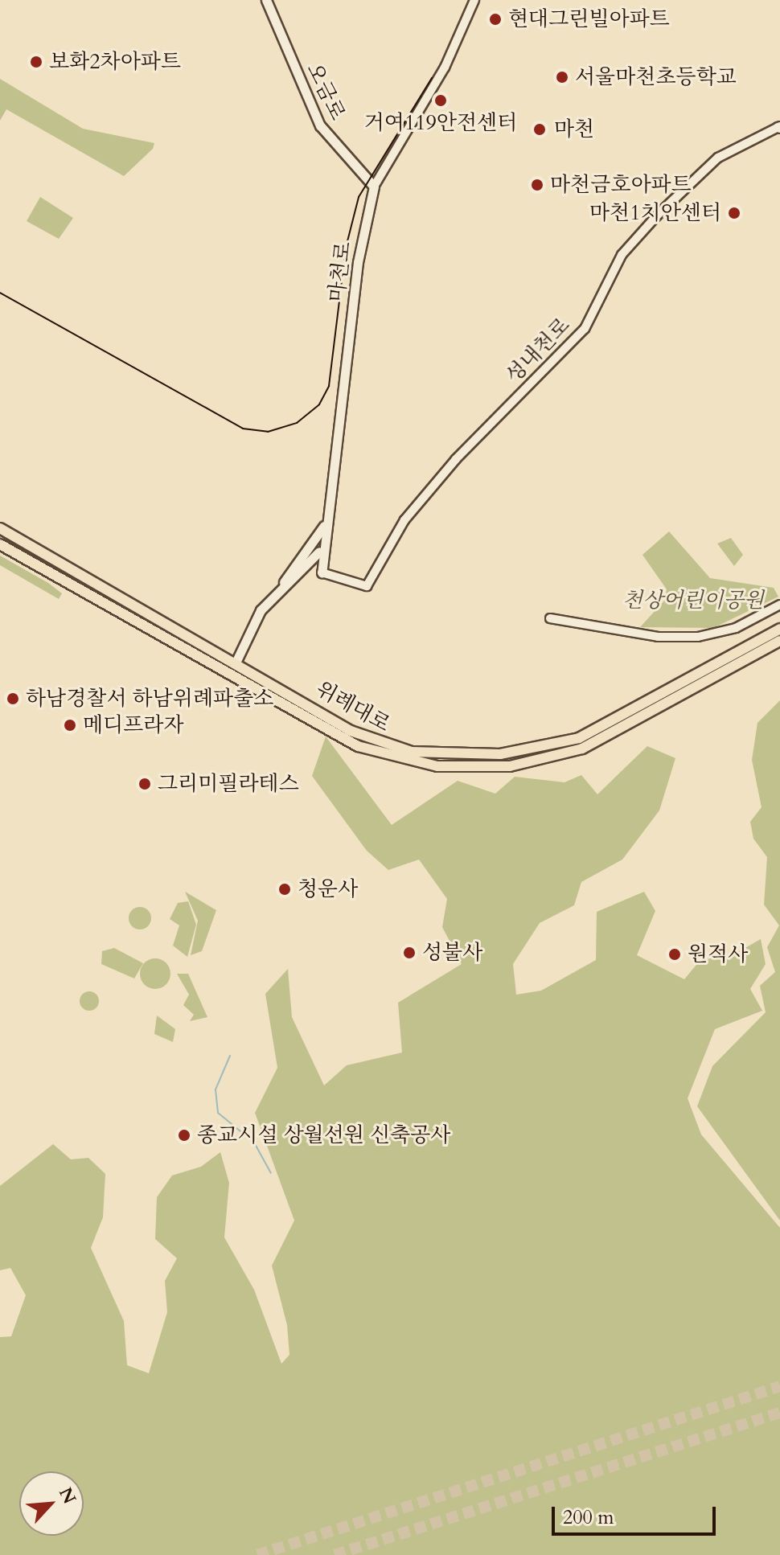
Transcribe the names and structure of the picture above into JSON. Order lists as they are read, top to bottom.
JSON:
{
  "streets": {
    "main road": ["오금로", "마천로", "위례대로"],
    "street": ["성내천로"]
  },
  "crossings": [
    ["오금로", "마천로"],
    ["마천로", "성내천로"]
  ],
  "parks": ["천상어린이공원"],
  "places": [
    "현대그린빌아파트",
    "보화2차아파트",
    "서울마천초등학교",
    "거여119안전센터",
    "마천",
    "마천금호아파트",
    "마천1치안센터",
    "하남경찰서 하남위례파출소",
    "메디프라자",
    "그리미필라테스",
    "청운사",
    "성불사",
    "원적사",
    "종교시설 상월선원 신축공사"
  ],
  "scale_bar": "200 m",
  "north": "top right"
}
